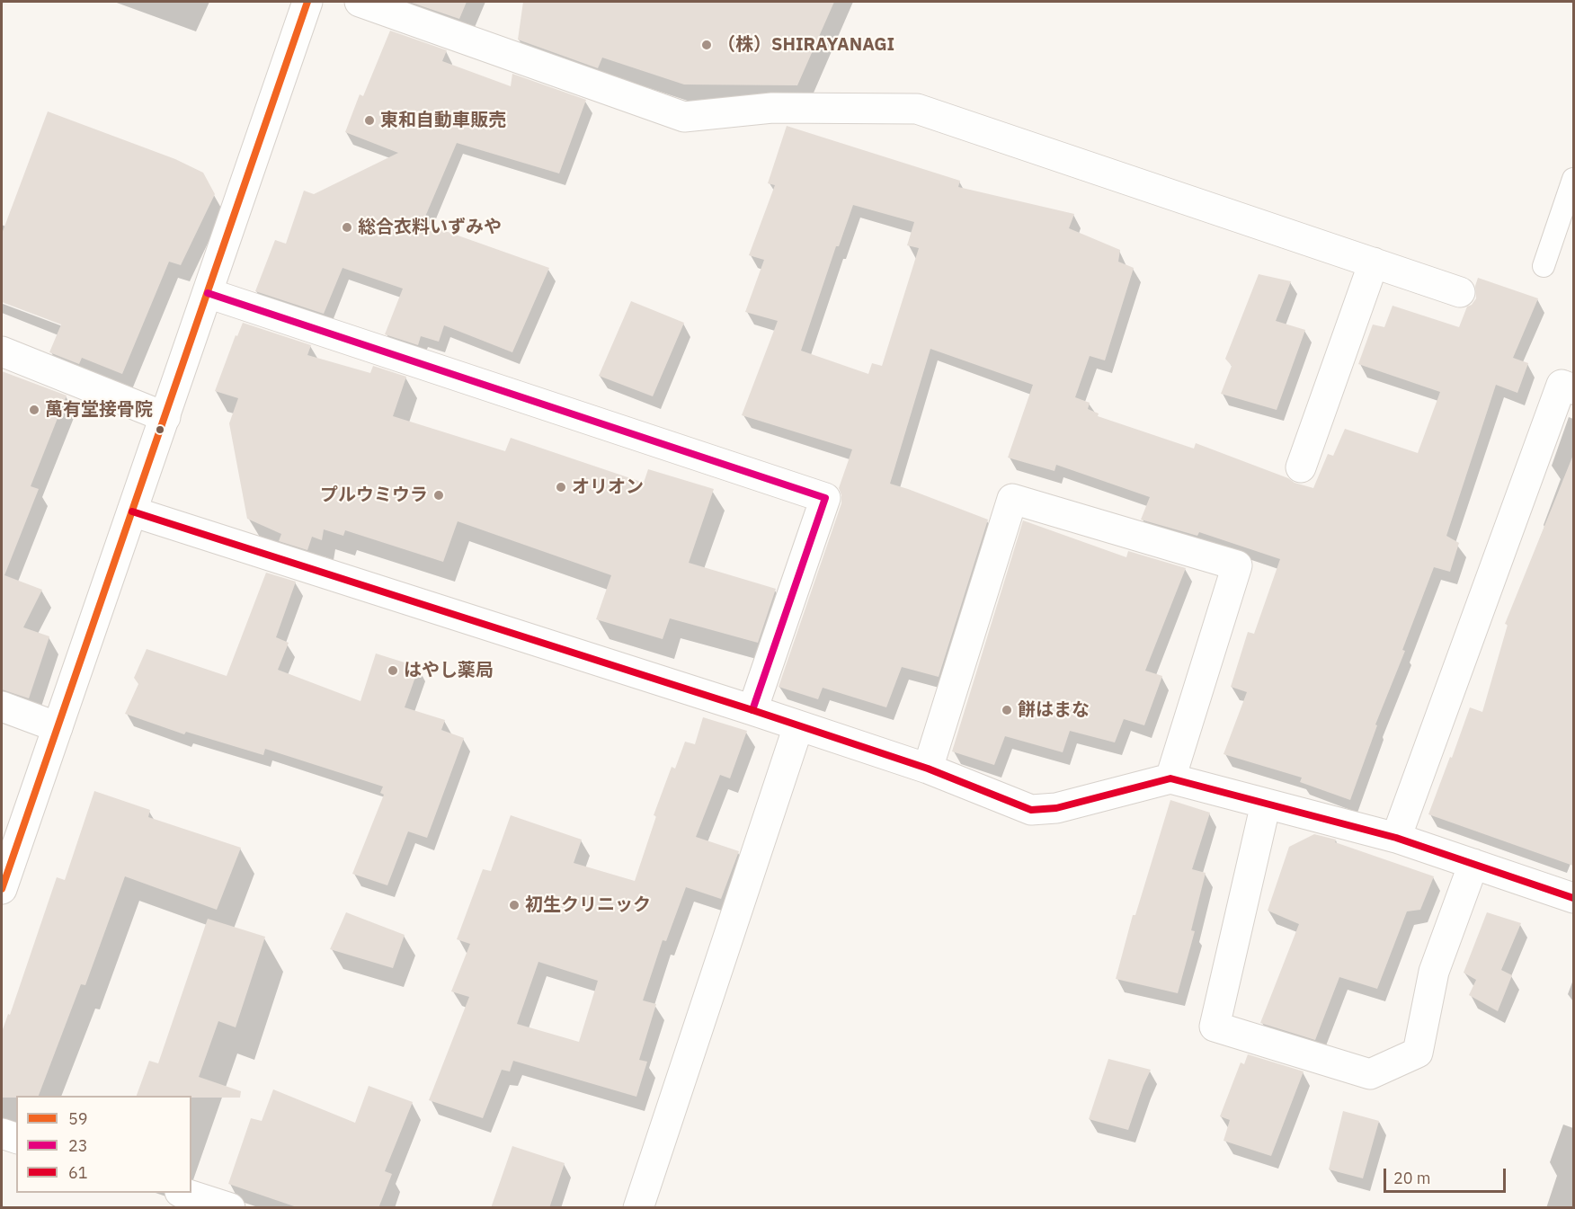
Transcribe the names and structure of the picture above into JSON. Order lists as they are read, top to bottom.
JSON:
{
  "places": [
    "（株）SHIRAYANAGI",
    "東和自動車販売",
    "総合衣料いずみや",
    "萬有堂接骨院",
    "オリオン",
    "プルウミウラ",
    "はやし薬局",
    "餅はまな",
    "初生クリニック"
  ],
  "lines": ["transit line 59", "transit line 23", "transit line 61"],
  "legend": ["59", "23", "61"],
  "scale_bar": "20 m"
}
